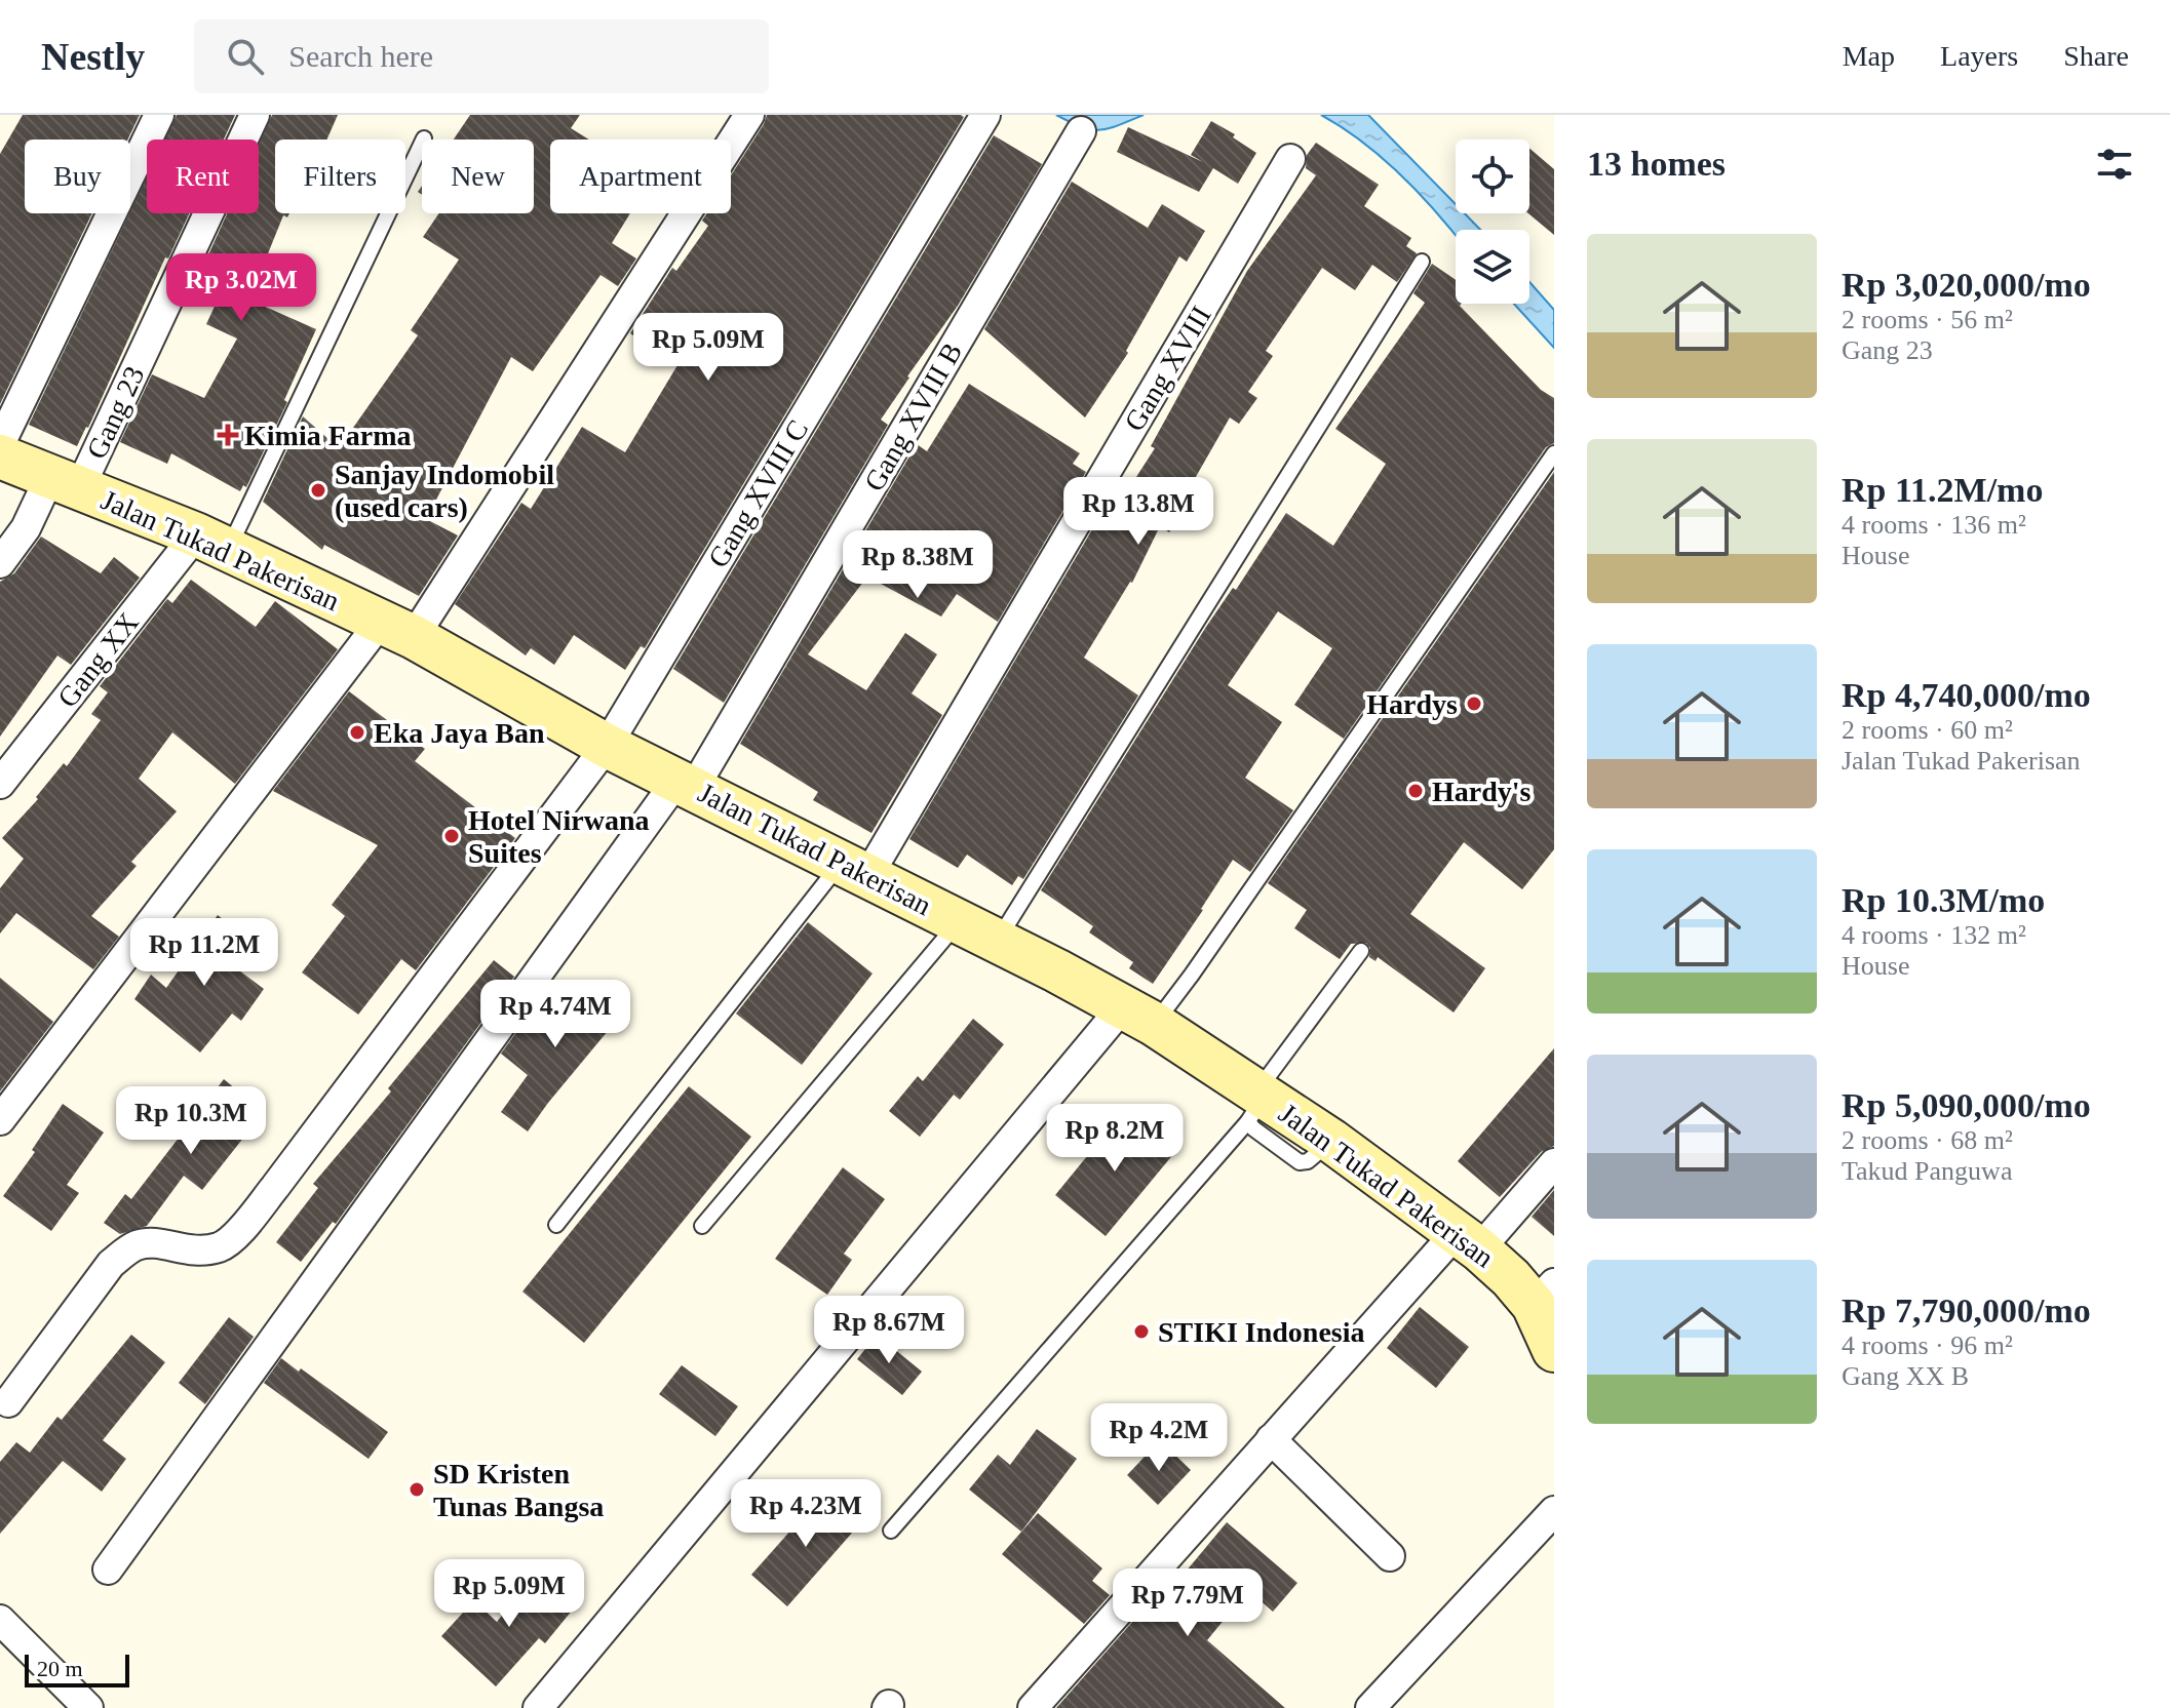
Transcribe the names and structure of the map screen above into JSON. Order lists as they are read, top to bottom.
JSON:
{
  "streets": {
    "street": [
      "Gang XVIII",
      "Gang 23",
      "Gang XVIII B",
      "Gang XVIII C",
      "Jalan Tukad Pakerisan",
      "Gang XX"
    ]
  },
  "crossings": [
    ["Gang XVIII", "Jalan Tukad Pakerisan"],
    ["Gang 23", "Jalan Tukad Pakerisan"],
    ["Gang XVIII B", "Jalan Tukad Pakerisan"],
    ["Gang XVIII C", "Jalan Tukad Pakerisan"],
    ["Jalan Tukad Pakerisan", "Gang XX"]
  ],
  "places": {
    "health": ["Kimia Farma"],
    "other": [
      "Sanjay Indomobil (used cars)",
      "Hardys",
      "Eka Jaya Ban",
      "Hardy's",
      "Hotel Nirwana Suites",
      "STIKI Indonesia",
      "SD Kristen Tunas Bangsa"
    ]
  },
  "scale_bar": "20 m",
  "page": {
    "header": "Nestly",
    "search": "Search here",
    "nav": ["Map", "Layers", "Share"],
    "heading": "13 homes",
    "chip": [
      "Buy",
      "Rent",
      "Filters",
      "New",
      "Apartment"
    ],
    "list": [
      {
        "name": "Rp 3,020,000/mo",
        "note": "2 rooms · 56 m² · Gang 23"
      },
      {
        "name": "Rp 11.2M/mo",
        "note": "4 rooms · 136 m² · House"
      },
      {
        "name": "Rp 4,740,000/mo",
        "note": "2 rooms · 60 m² · Jalan Tukad Pakerisan"
      },
      {
        "name": "Rp 10.3M/mo",
        "note": "4 rooms · 132 m² · House"
      },
      {
        "name": "Rp 5,090,000/mo",
        "note": "2 rooms · 68 m² · Takud Panguwa"
      },
      {
        "name": "Rp 7,790,000/mo",
        "note": "4 rooms · 96 m² · Gang XX B"
      }
    ],
    "price": [
      "Rp 3.02M",
      "Rp 5.09M",
      "Rp 13.8M",
      "Rp 8.38M",
      "Rp 11.2M",
      "Rp 4.74M",
      "Rp 10.3M",
      "Rp 8.2M",
      "Rp 8.67M",
      "Rp 4.2M",
      "Rp 4.23M",
      "Rp 5.09M",
      "Rp 7.79M"
    ],
    "scale": "20 m"
  }
}
